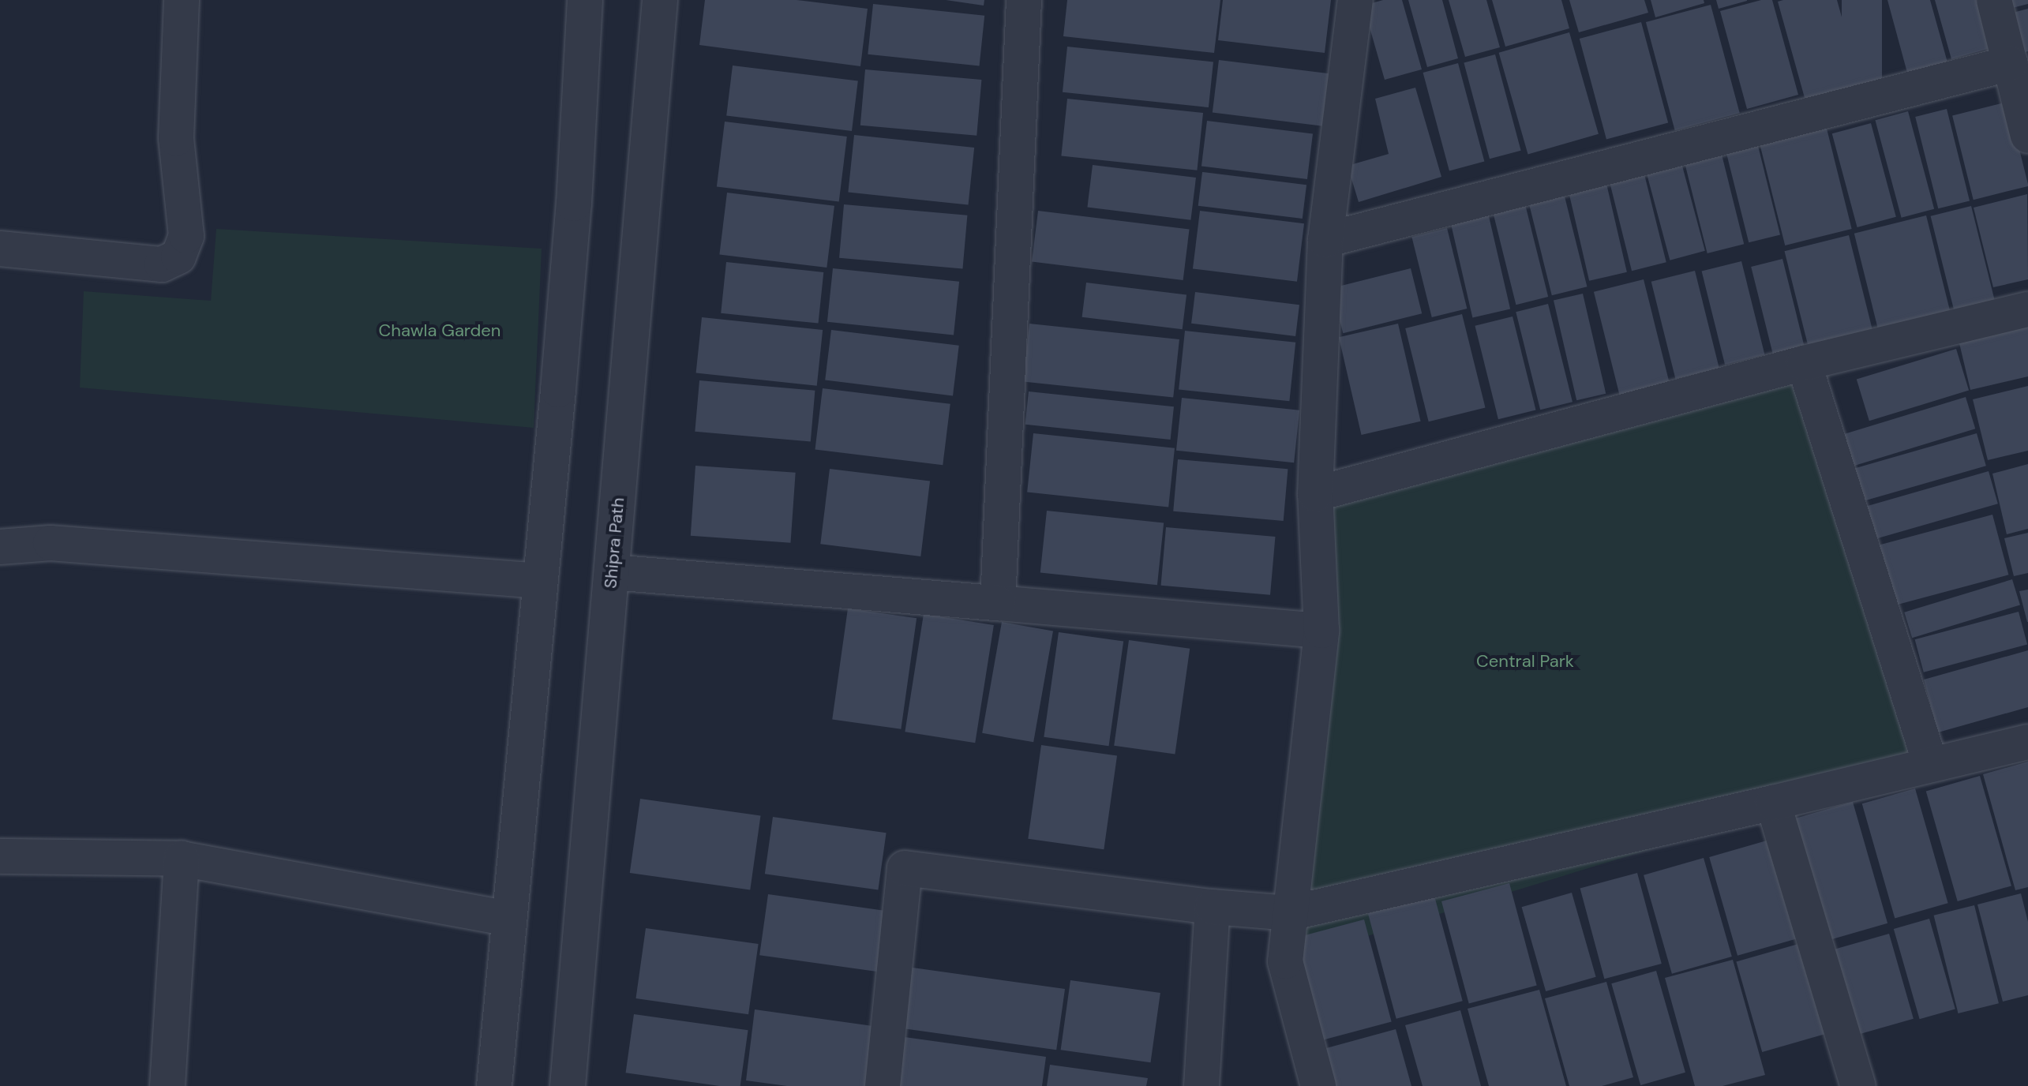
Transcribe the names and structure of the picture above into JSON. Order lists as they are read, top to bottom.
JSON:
{
  "streets": {
    "street": ["Shipra Path"]
  },
  "parks": ["Chawla Garden", "Central Park"]
}
